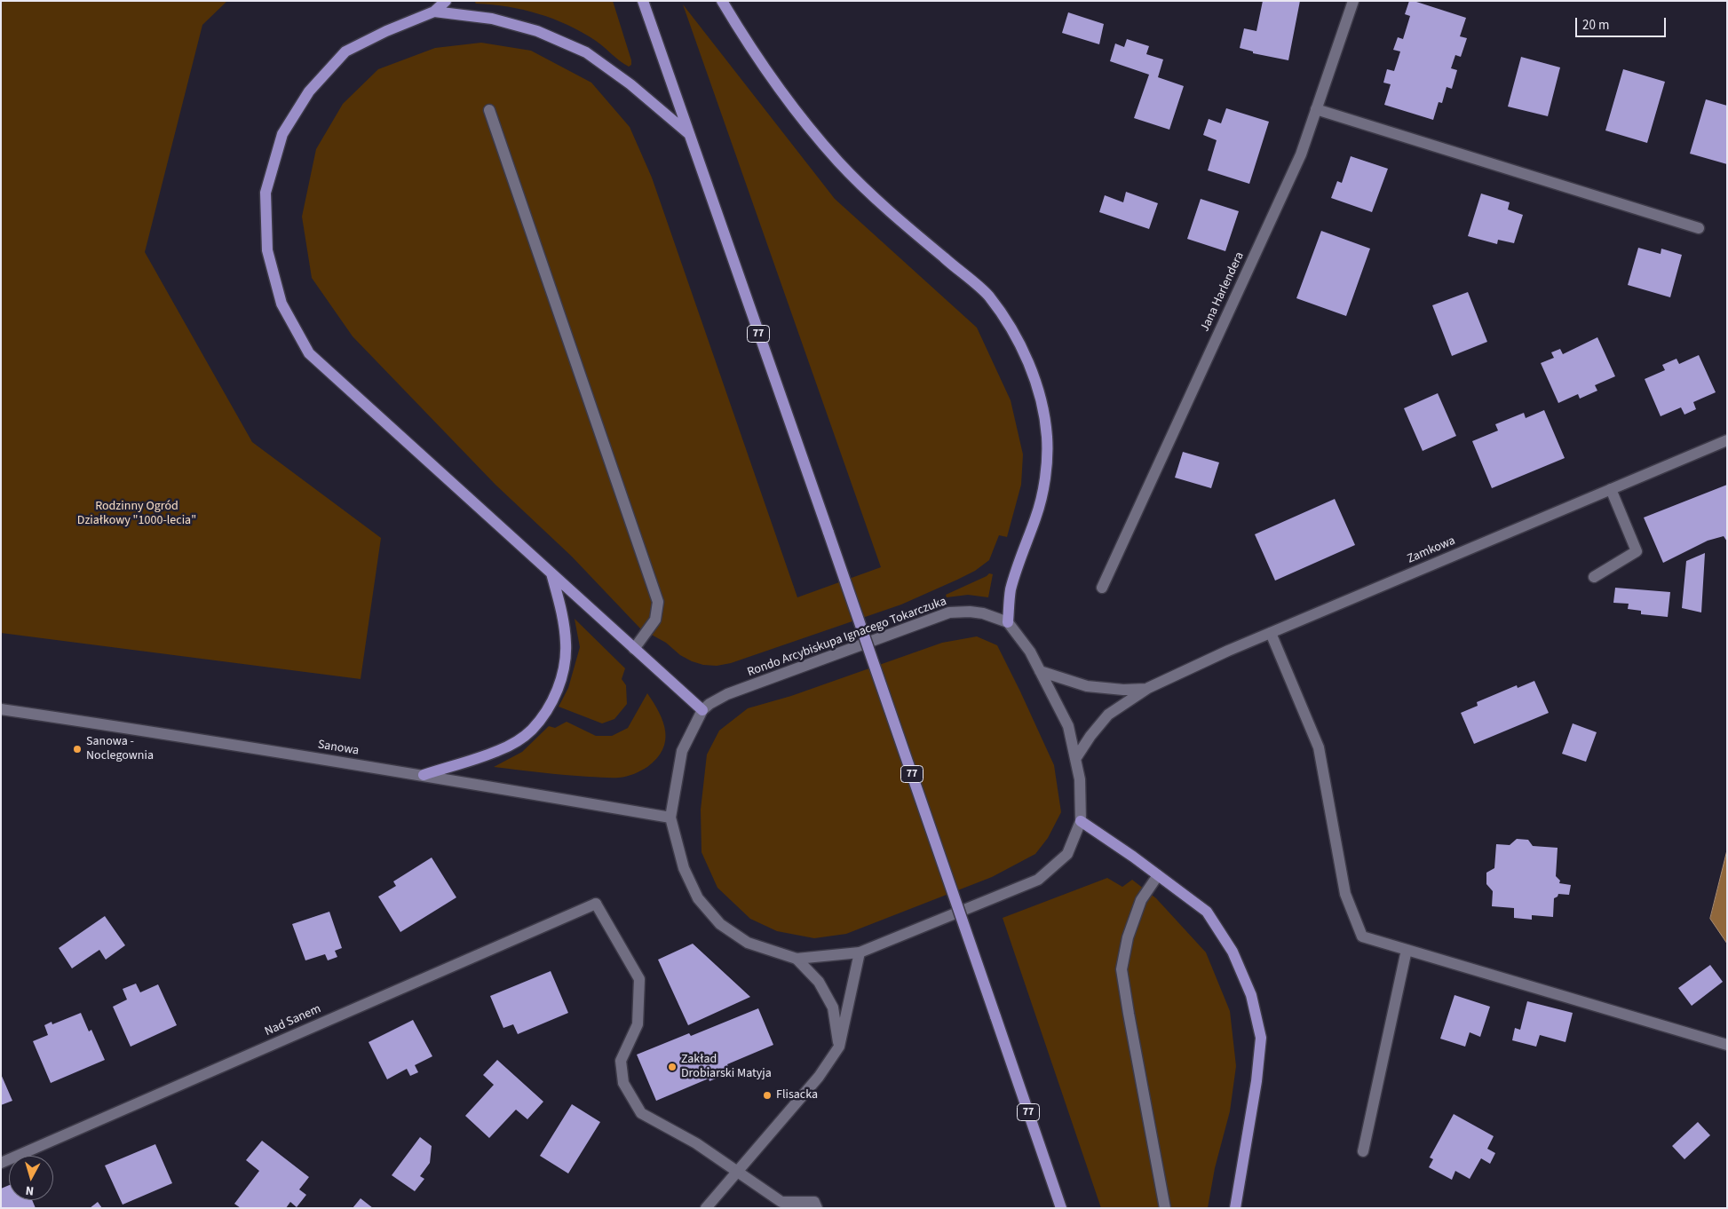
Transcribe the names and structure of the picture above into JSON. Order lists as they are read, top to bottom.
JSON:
{
  "streets": {
    "main road": [
      "Jana Harlendera",
      "77",
      "Zamkowa",
      "Rondo Arcybiskupa Ignacego Tokarczuka",
      "Sanowa",
      "Nad Sanem"
    ]
  },
  "crossings": [
    ["Zamkowa", "Rondo Arcybiskupa Ignacego Tokarczuka"],
    ["Rondo Arcybiskupa Ignacego Tokarczuka", "Sanowa"]
  ],
  "parks": ["Rodzinny Ogród Działkowy \"1000-lecia\""],
  "places": ["Sanowa - Noclegownia", "Zakład Drobiarski Matyja", "Flisacka"],
  "scale_bar": "20 m",
  "north": "bottom"
}
